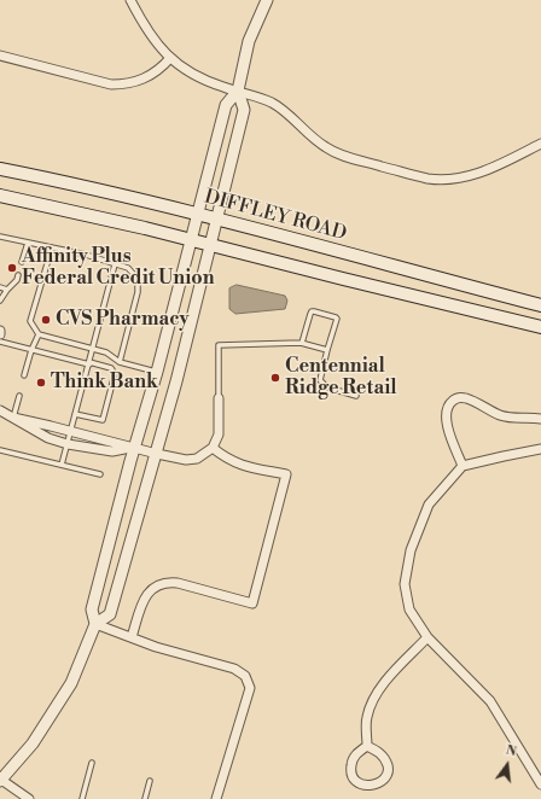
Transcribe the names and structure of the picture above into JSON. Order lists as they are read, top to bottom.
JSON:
{
  "streets": {
    "main road": ["DIFFLEY ROAD"]
  },
  "places": [
    "Affinity Plus Federal Credit Union",
    "CVS Pharmacy",
    "Centennial Ridge Retail",
    "Think Bank"
  ],
  "north": "top"
}
